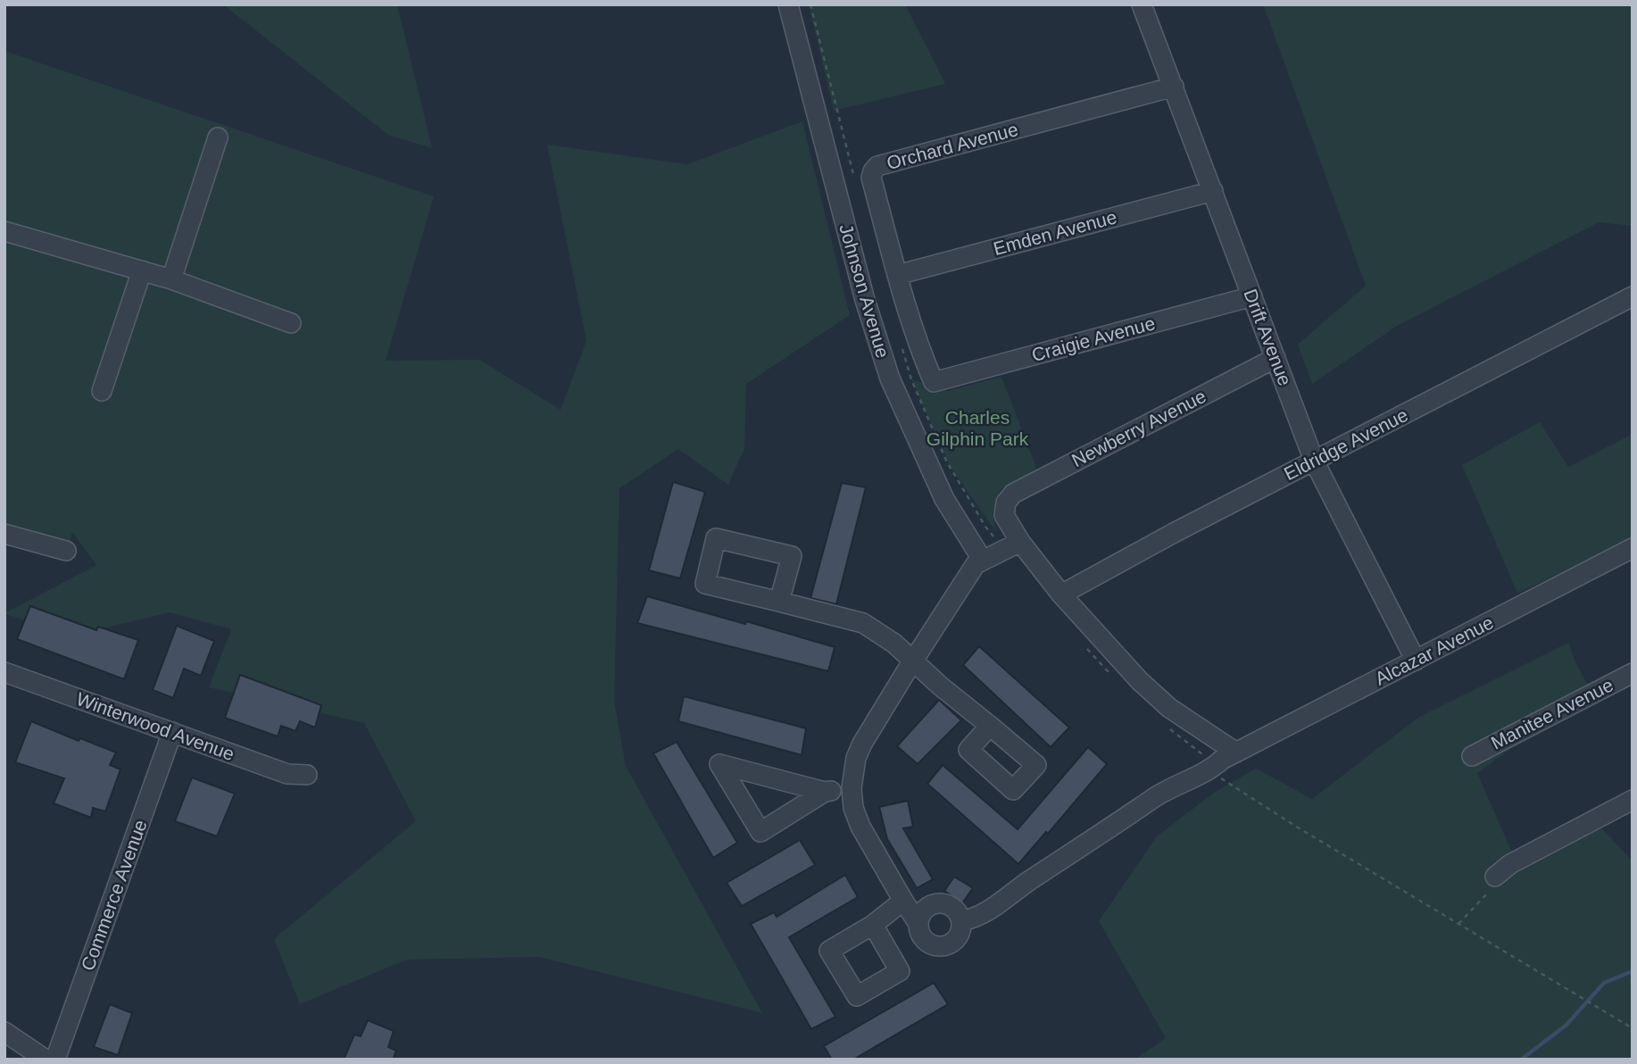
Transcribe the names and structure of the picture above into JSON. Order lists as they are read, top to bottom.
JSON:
{
  "streets": {
    "street": [
      "Orchard Avenue",
      "Emden Avenue",
      "Johnson Avenue",
      "Drift Avenue",
      "Craigie Avenue",
      "Newberry Avenue",
      "Eldridge Avenue",
      "Alcazar Avenue",
      "Manitee Avenue",
      "Winterwood Avenue",
      "Commerce Avenue"
    ]
  },
  "crossings": [
    ["Orchard Avenue", "Emden Avenue"],
    ["Orchard Avenue", "Drift Avenue"],
    ["Orchard Avenue", "Craigie Avenue"],
    ["Emden Avenue", "Drift Avenue"],
    ["Drift Avenue", "Craigie Avenue"],
    ["Drift Avenue", "Newberry Avenue"],
    ["Drift Avenue", "Eldridge Avenue"],
    ["Drift Avenue", "Alcazar Avenue"],
    ["Winterwood Avenue", "Commerce Avenue"]
  ],
  "parks": ["Charles Gilphin Park"]
}
